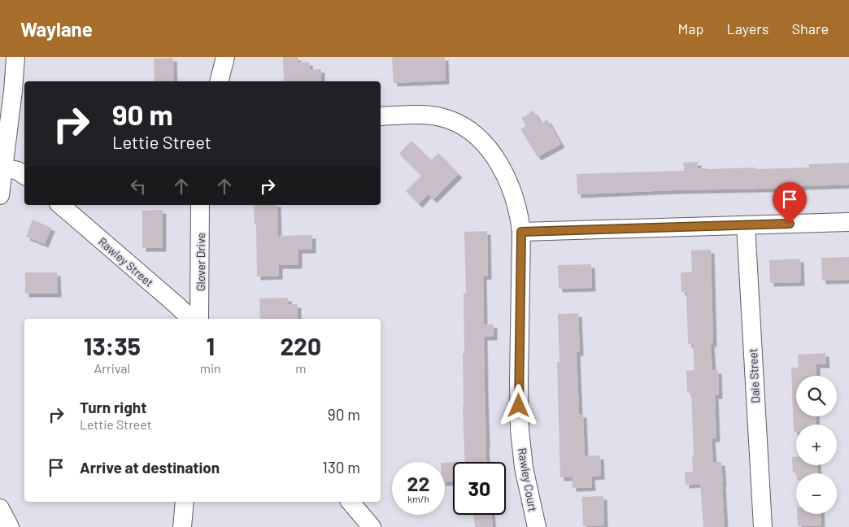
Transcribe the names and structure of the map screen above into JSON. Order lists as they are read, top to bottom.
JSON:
{
  "streets": {
    "street": [
      "Rawley Street",
      "Glover Drive",
      "Dale Street",
      "Rawley Court"
    ]
  },
  "page": {
    "header": "Waylane",
    "nav": ["Map", "Layers", "Share"],
    "turn": ["90 m", "Lettie Street"],
    "eta": [
      "13:35",
      "Arrival",
      "1",
      "min",
      "220",
      "m"
    ],
    "map_buttons": ["+", "−"],
    "list": [
      {
        "name": "Turn right",
        "note": "Lettie Street",
        "value": "90 m"
      },
      {
        "name": "Arrive at destination",
        "value": "130 m"
      }
    ],
    "speed": "22 km/h",
    "limit": "30"
  }
}
